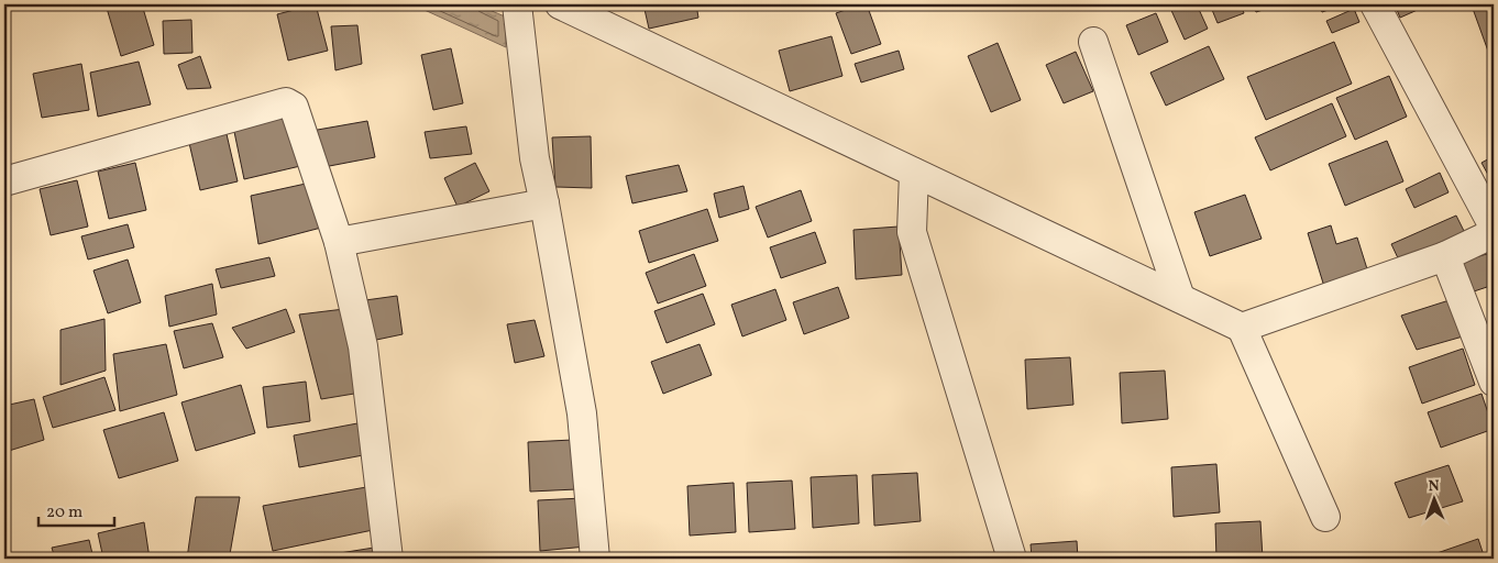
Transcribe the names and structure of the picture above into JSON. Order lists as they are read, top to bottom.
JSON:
{
  "scale_bar": "20 m",
  "north": "top"
}
